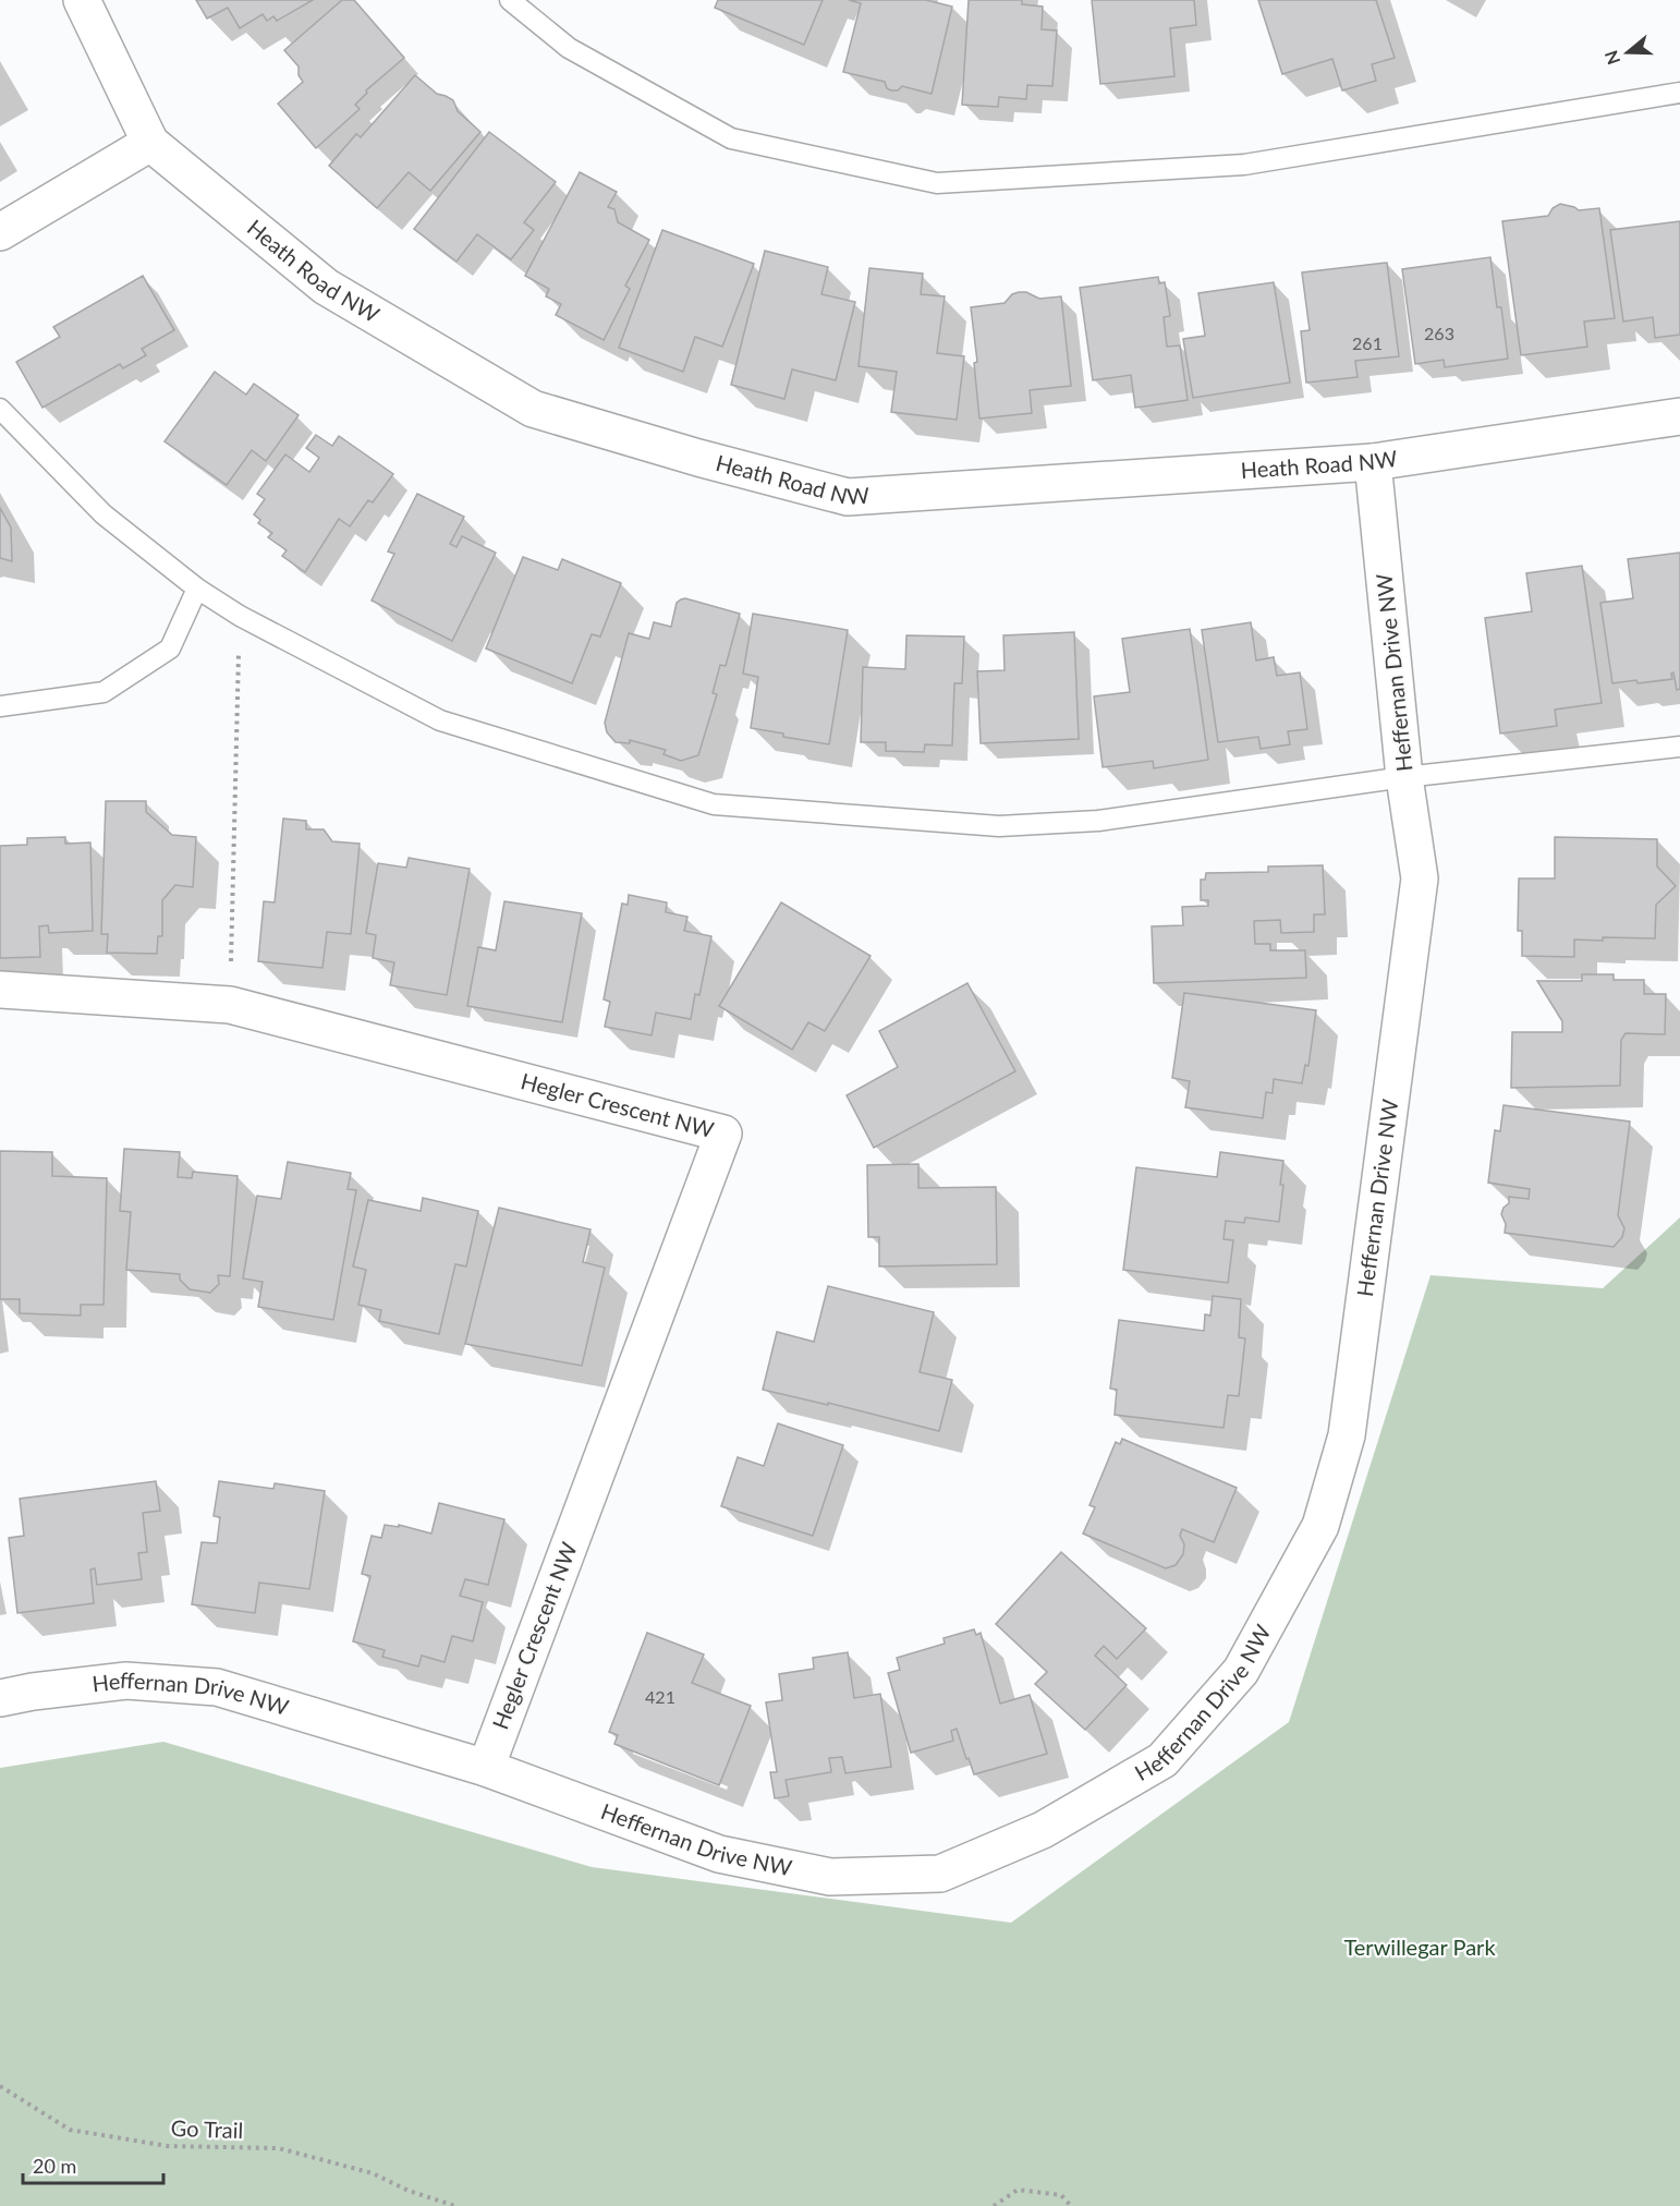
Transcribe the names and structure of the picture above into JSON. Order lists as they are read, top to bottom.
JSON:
{
  "streets": {
    "street": ["Heath Road NW", "Heffernan Drive NW", "Hegler Crescent NW"],
    "path": ["Go Trail"]
  },
  "crossings": [
    ["Heath Road NW", "Heffernan Drive NW"],
    ["Heffernan Drive NW", "Hegler Crescent NW"]
  ],
  "parks": ["Terwillegar Park"],
  "house_numbers": ["263", "261", "421"],
  "scale_bar": "20 m",
  "north": "left"
}
